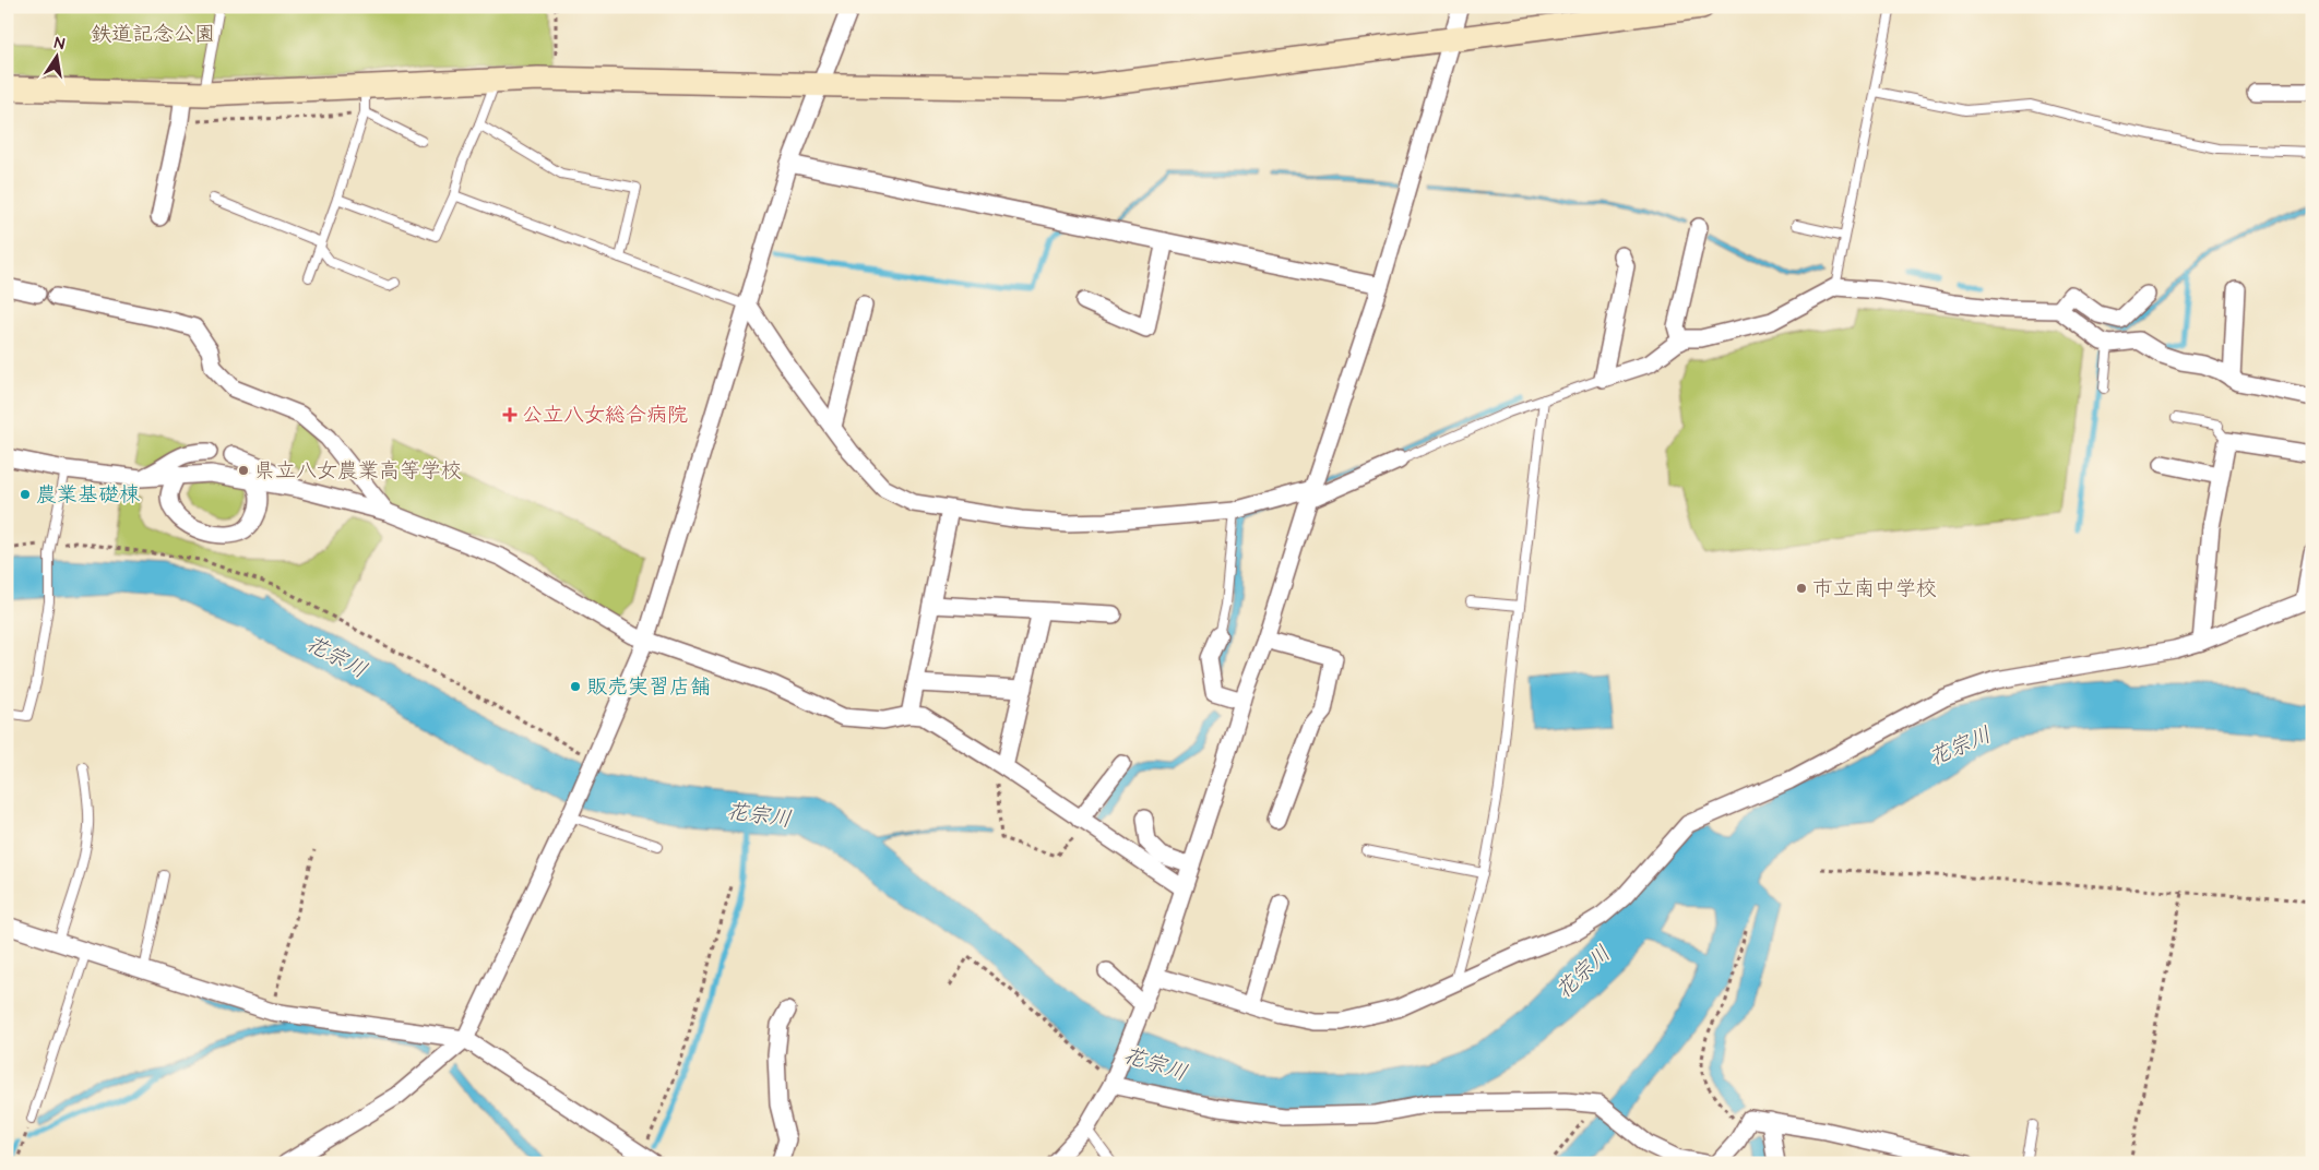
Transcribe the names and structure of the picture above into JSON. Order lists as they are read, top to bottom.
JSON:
{
  "water": ["花宗川"],
  "parks": ["鉄道記念公園"],
  "places": {
    "health": ["公立八女総合病院"],
    "other": [
      "県立八女農業高等学校",
      "農業基礎棟",
      "市立南中学校",
      "販売実習店舗"
    ]
  },
  "north": "top"
}
